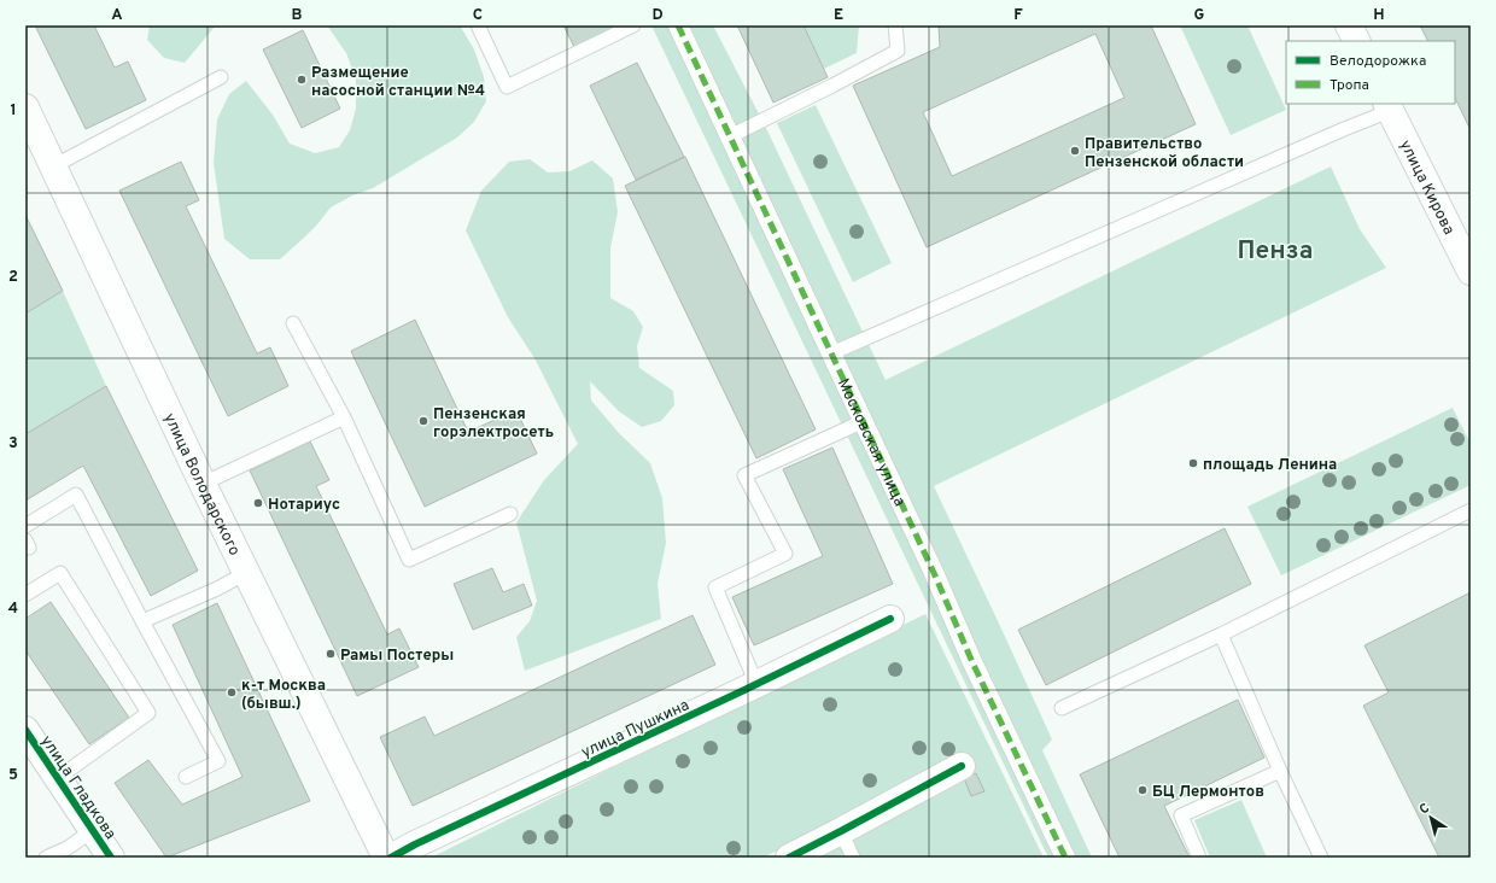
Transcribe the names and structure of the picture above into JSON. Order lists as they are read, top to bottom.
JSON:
{
  "streets": {
    "main road": [
      "улица Кирова",
      "улица Володарского",
      "улица Пушкина",
      "улица Гладкова"
    ],
    "street": ["Московская улица"]
  },
  "districts": ["Пенза"],
  "places": [
    "Размещение насосной станции №4",
    "Правительство Пензенской области",
    "Пензенская горэлектросеть",
    "площадь Ленина",
    "Нотариус",
    "Рамы Постеры",
    "к-т Москва (бывш.)",
    "БЦ Лермонтов"
  ],
  "legend": ["Велодорожка", "Тропа"],
  "north": "top left",
  "grid": {
    "columns": [
      "A",
      "B",
      "C",
      "D",
      "E",
      "F",
      "G",
      "H"
    ],
    "rows": [
      "1",
      "2",
      "3",
      "4",
      "5"
    ]
  }
}
